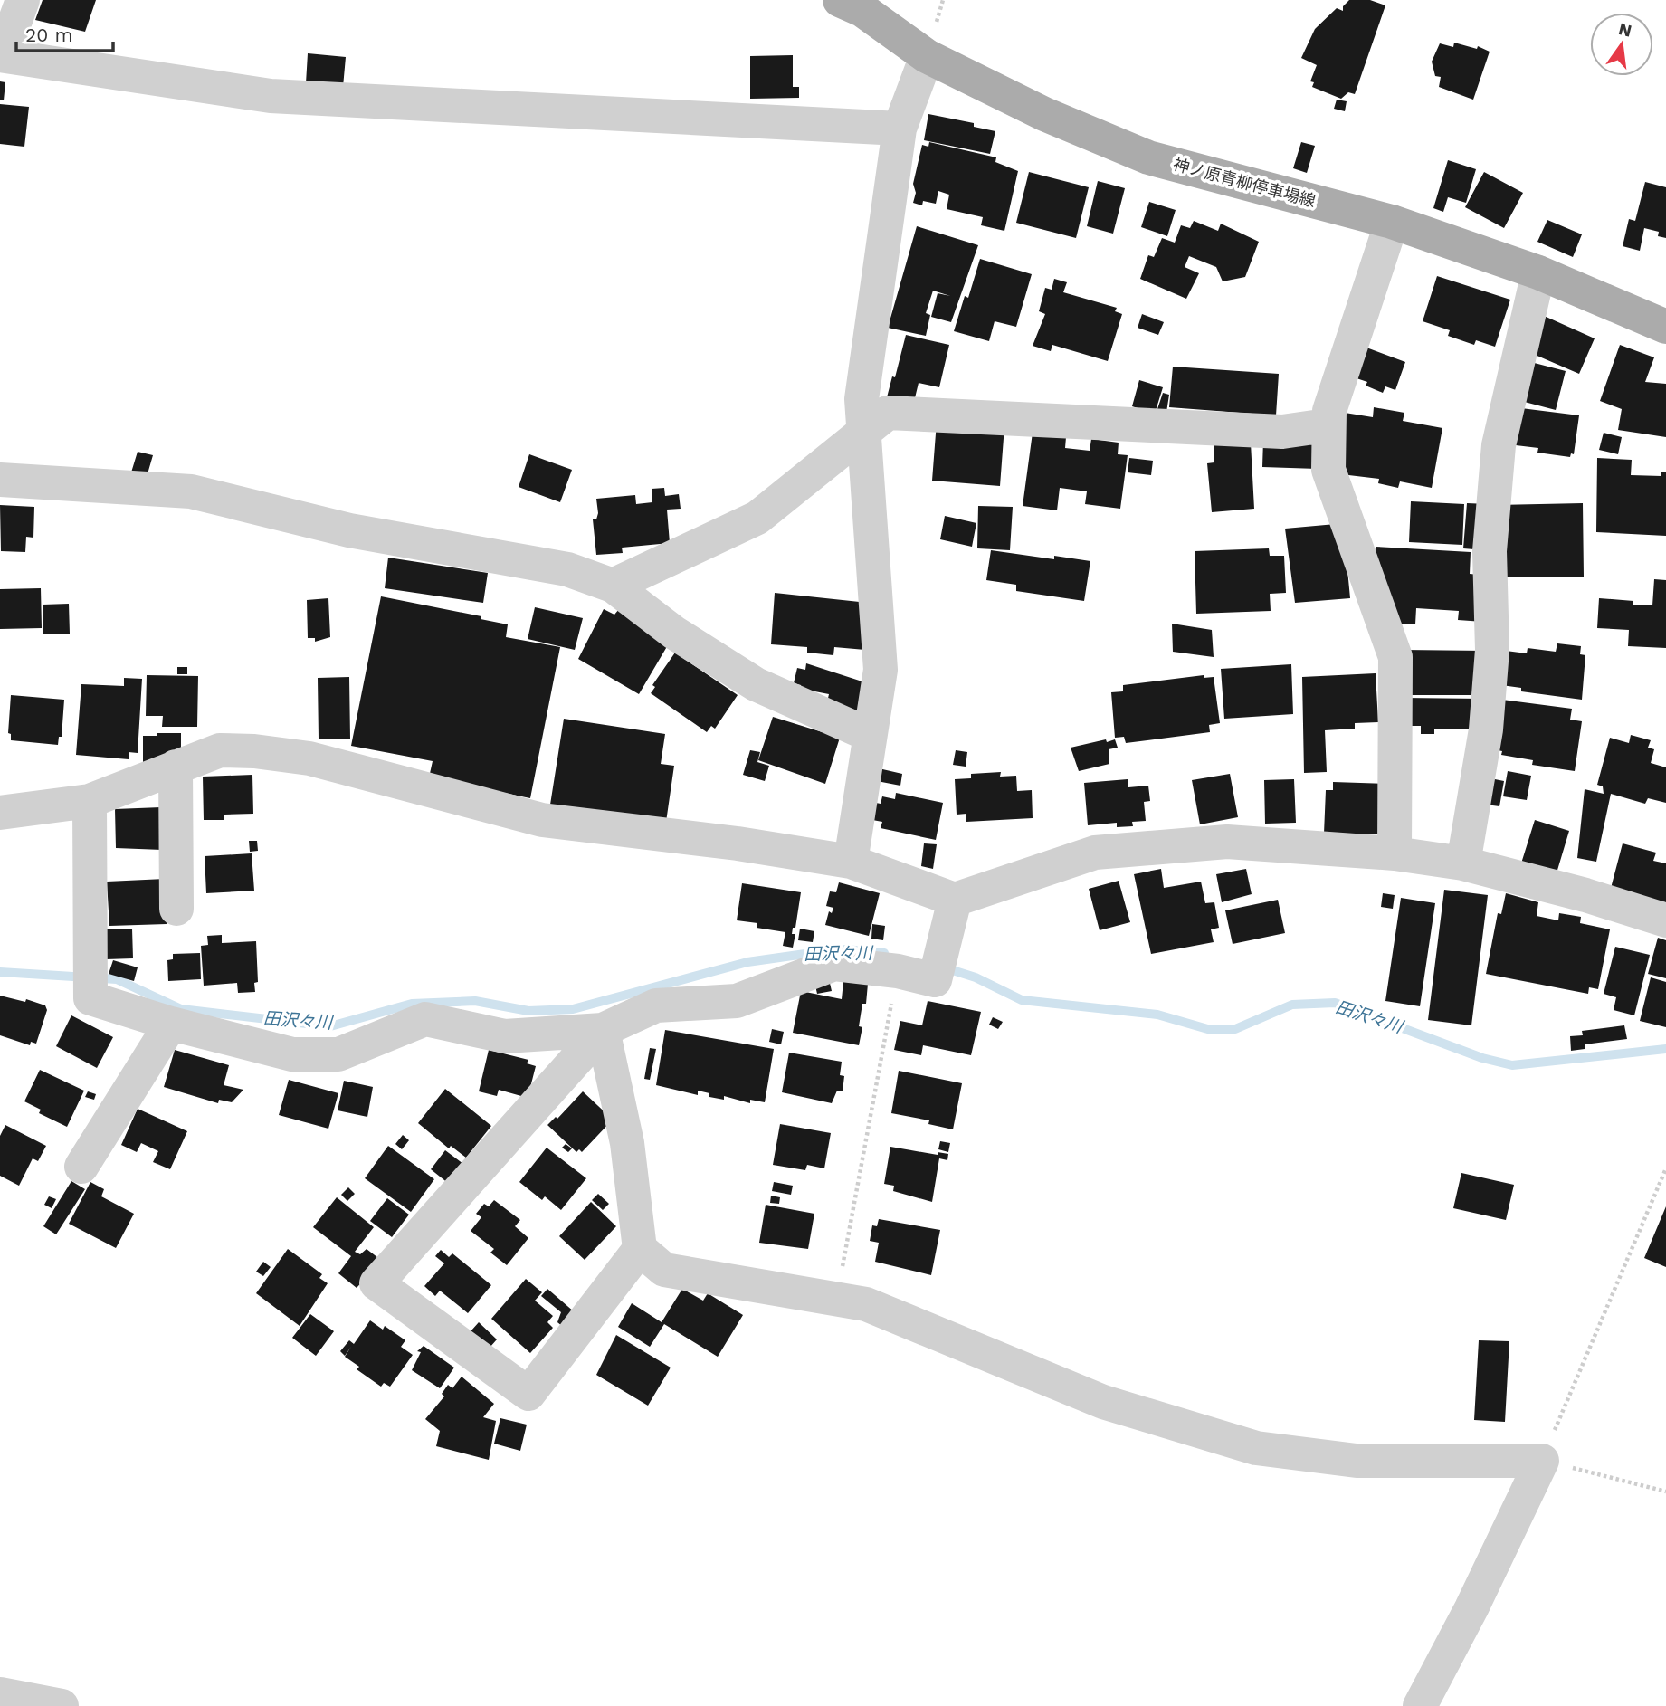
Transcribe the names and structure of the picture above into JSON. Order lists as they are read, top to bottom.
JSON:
{
  "streets": {
    "main road": ["神ノ原青柳停車場線"]
  },
  "water": ["田沢々川"],
  "scale_bar": "20 m",
  "north": "top"
}
